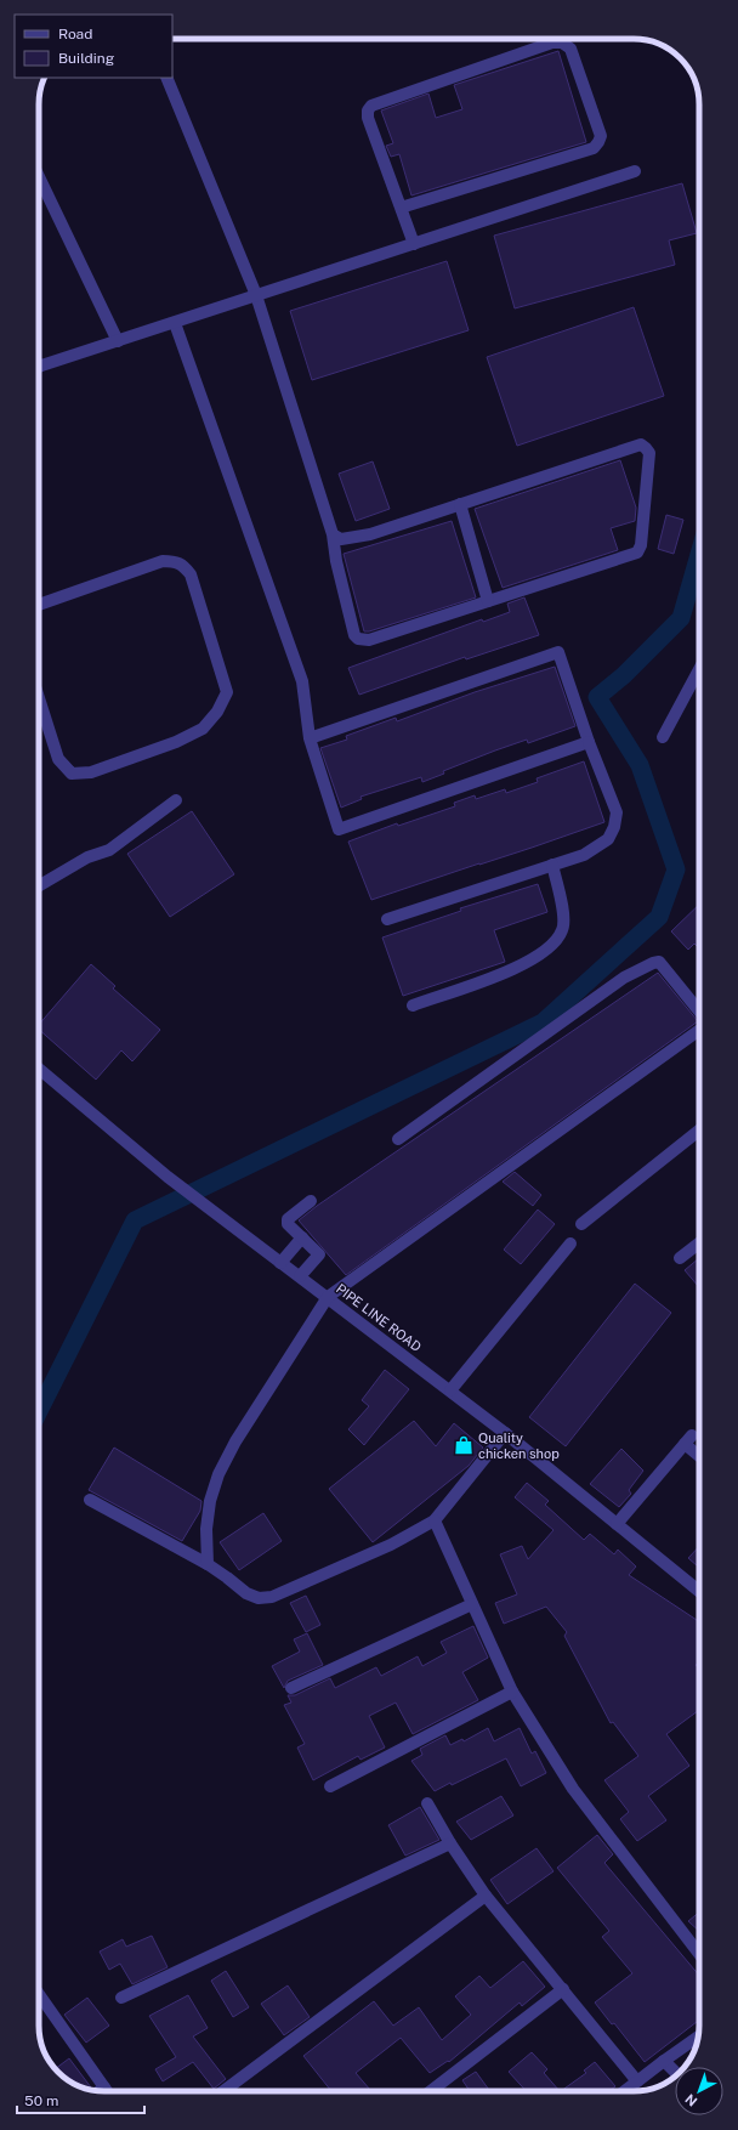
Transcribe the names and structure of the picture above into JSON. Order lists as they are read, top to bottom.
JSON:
{
  "streets": {
    "street": ["PIPE LINE ROAD"]
  },
  "places": {
    "shop": ["Quality chicken shop"]
  },
  "legend": ["Road", "Building"],
  "scale_bar": "50 m",
  "north": "bottom left"
}
